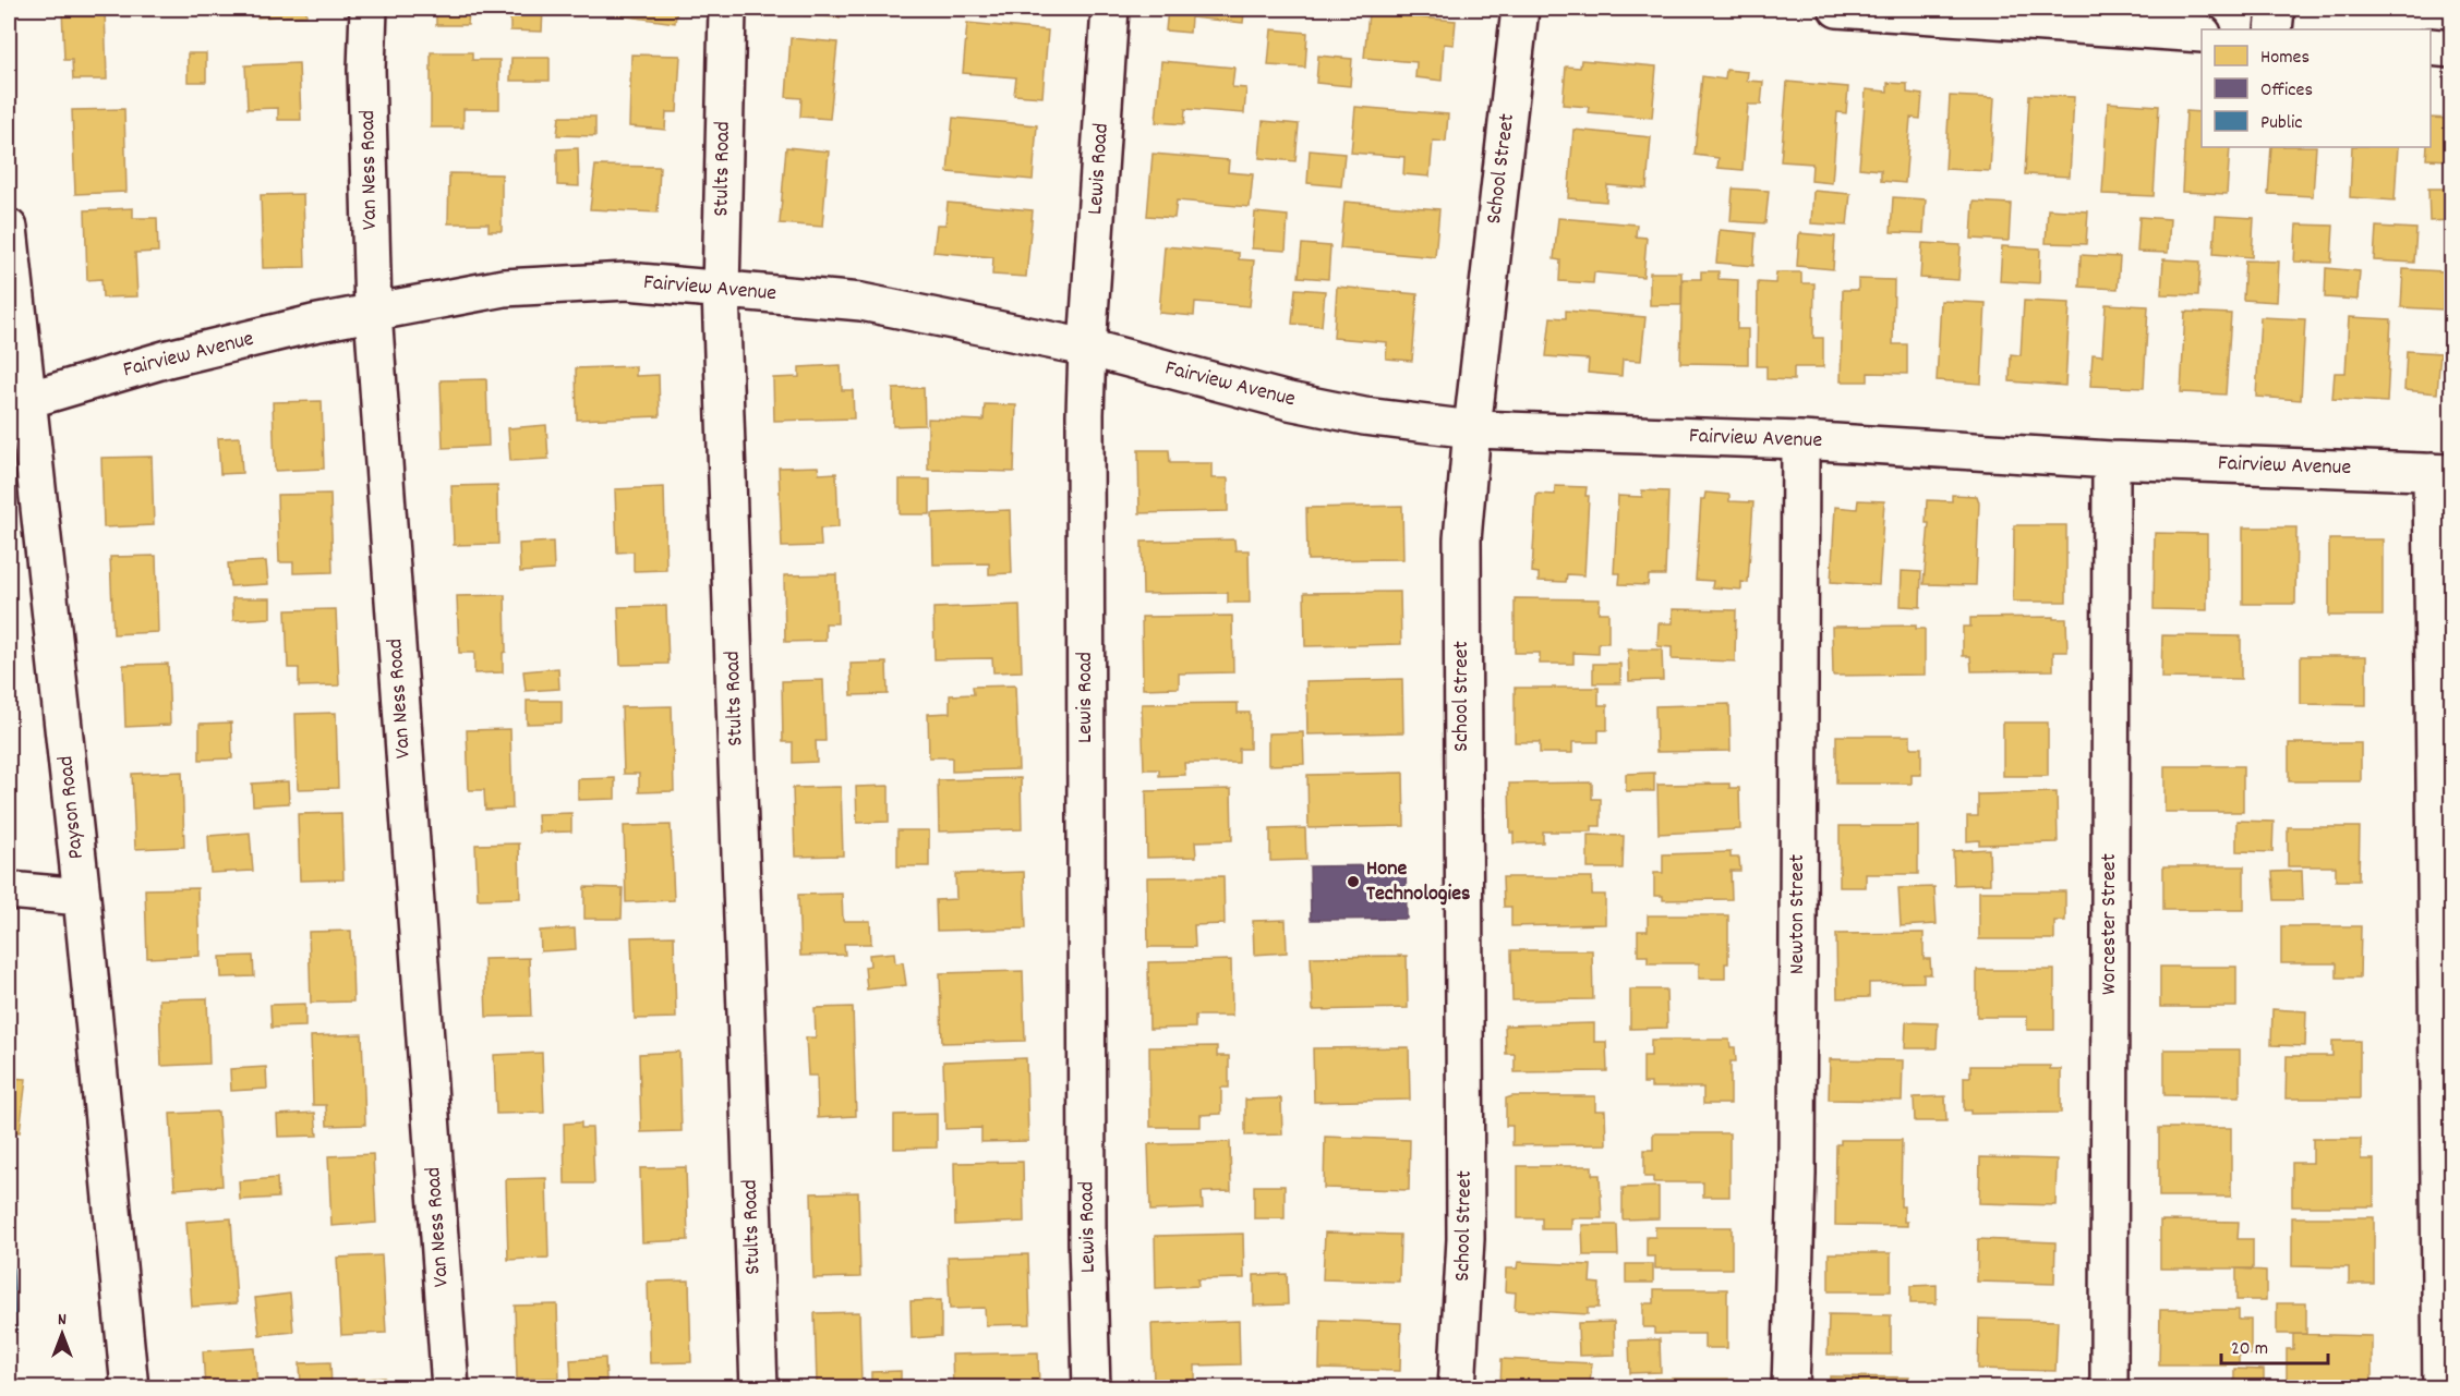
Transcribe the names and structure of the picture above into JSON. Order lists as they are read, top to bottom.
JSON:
{
  "streets": {
    "street": [
      "Stults Road",
      "Lewis Road",
      "School Street",
      "Van Ness Road",
      "Fairview Avenue",
      "Payson Road",
      "Newton Street",
      "Worcester Street"
    ]
  },
  "crossings": [
    ["Stults Road", "Fairview Avenue"],
    ["Lewis Road", "Fairview Avenue"],
    ["School Street", "Fairview Avenue"],
    ["Van Ness Road", "Fairview Avenue"],
    ["Fairview Avenue", "Payson Road"],
    ["Fairview Avenue", "Newton Street"],
    ["Fairview Avenue", "Worcester Street"]
  ],
  "places": ["Hone Technologies"],
  "legend": ["Homes", "Offices", "Public"],
  "scale_bar": "20 m",
  "north": "top"
}
